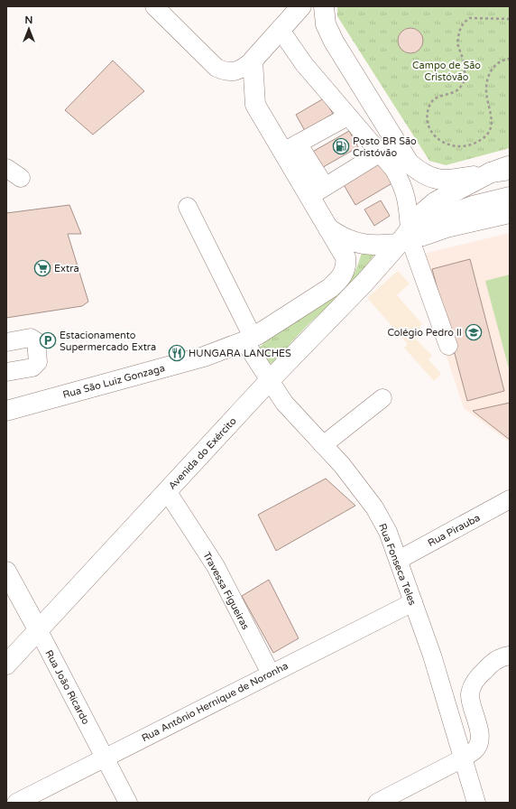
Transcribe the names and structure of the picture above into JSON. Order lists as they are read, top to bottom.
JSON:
{
  "streets": {
    "main road": ["Rua São Luiz Gonzaga", "Avenida do Exército", "Rua João Ricardo"],
    "street": [
      "Rua Pirauba",
      "Rua Fonseca Teles",
      "Travessa Figueiras",
      "Rua Antônio Hernique de Noronha"
    ]
  },
  "crossings": [
    ["Rua São Luiz Gonzaga", "Avenida do Exército"],
    ["Rua São Luiz Gonzaga", "Rua Fonseca Teles"],
    ["Avenida do Exército", "Rua Fonseca Teles"],
    ["Avenida do Exército", "Travessa Figueiras"],
    ["Avenida do Exército", "Rua João Ricardo"],
    ["Rua Pirauba", "Rua Fonseca Teles"],
    ["Rua Fonseca Teles", "Rua Antônio Hernique de Noronha"],
    ["Travessa Figueiras", "Rua Antônio Hernique de Noronha"],
    ["Rua João Ricardo", "Rua Antônio Hernique de Noronha"]
  ],
  "parks": ["Campo de São Cristóvão"],
  "places": {
    "fuel station": ["Posto BR São Cristóvão"],
    "supermarket": ["Extra"],
    "school or university": ["Colégio Pedro II"],
    "parking": ["Estacionamento Supermercado Extra"],
    "restaurant": ["HUNGARA LANCHES"]
  },
  "north": "top"
}
